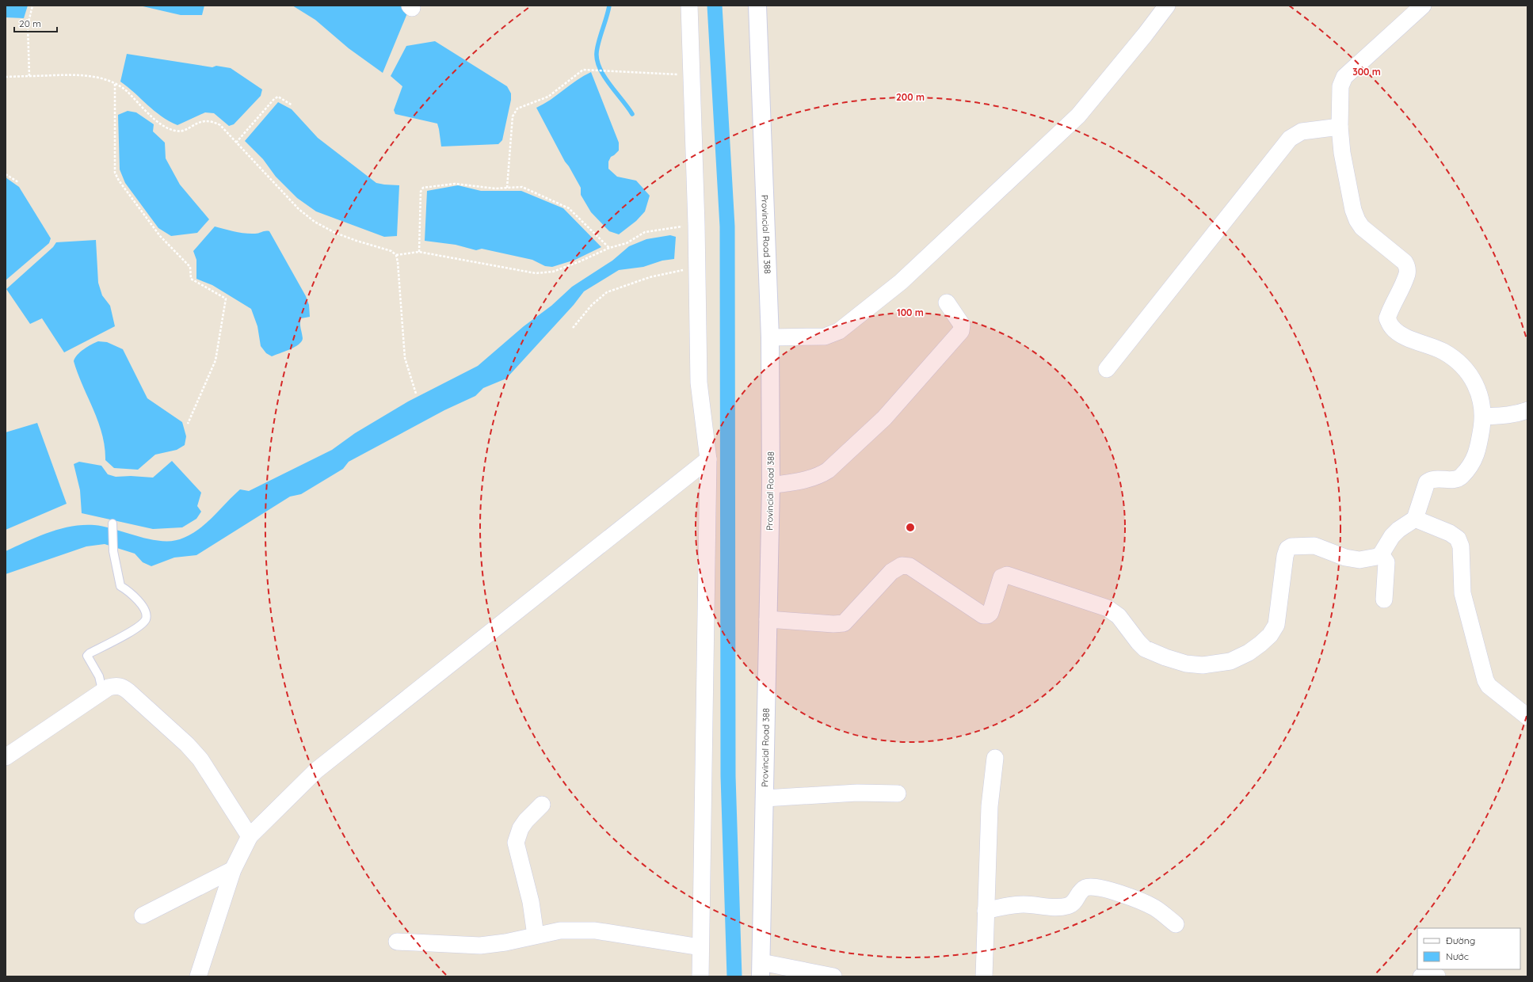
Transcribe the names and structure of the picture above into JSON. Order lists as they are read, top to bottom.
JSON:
{
  "streets": {
    "main road": ["Provincial Road 388"]
  },
  "legend": ["Đường", "Nước"],
  "scale_bar": "20 m",
  "rings": ["300 m", "200 m", "100 m"]
}
